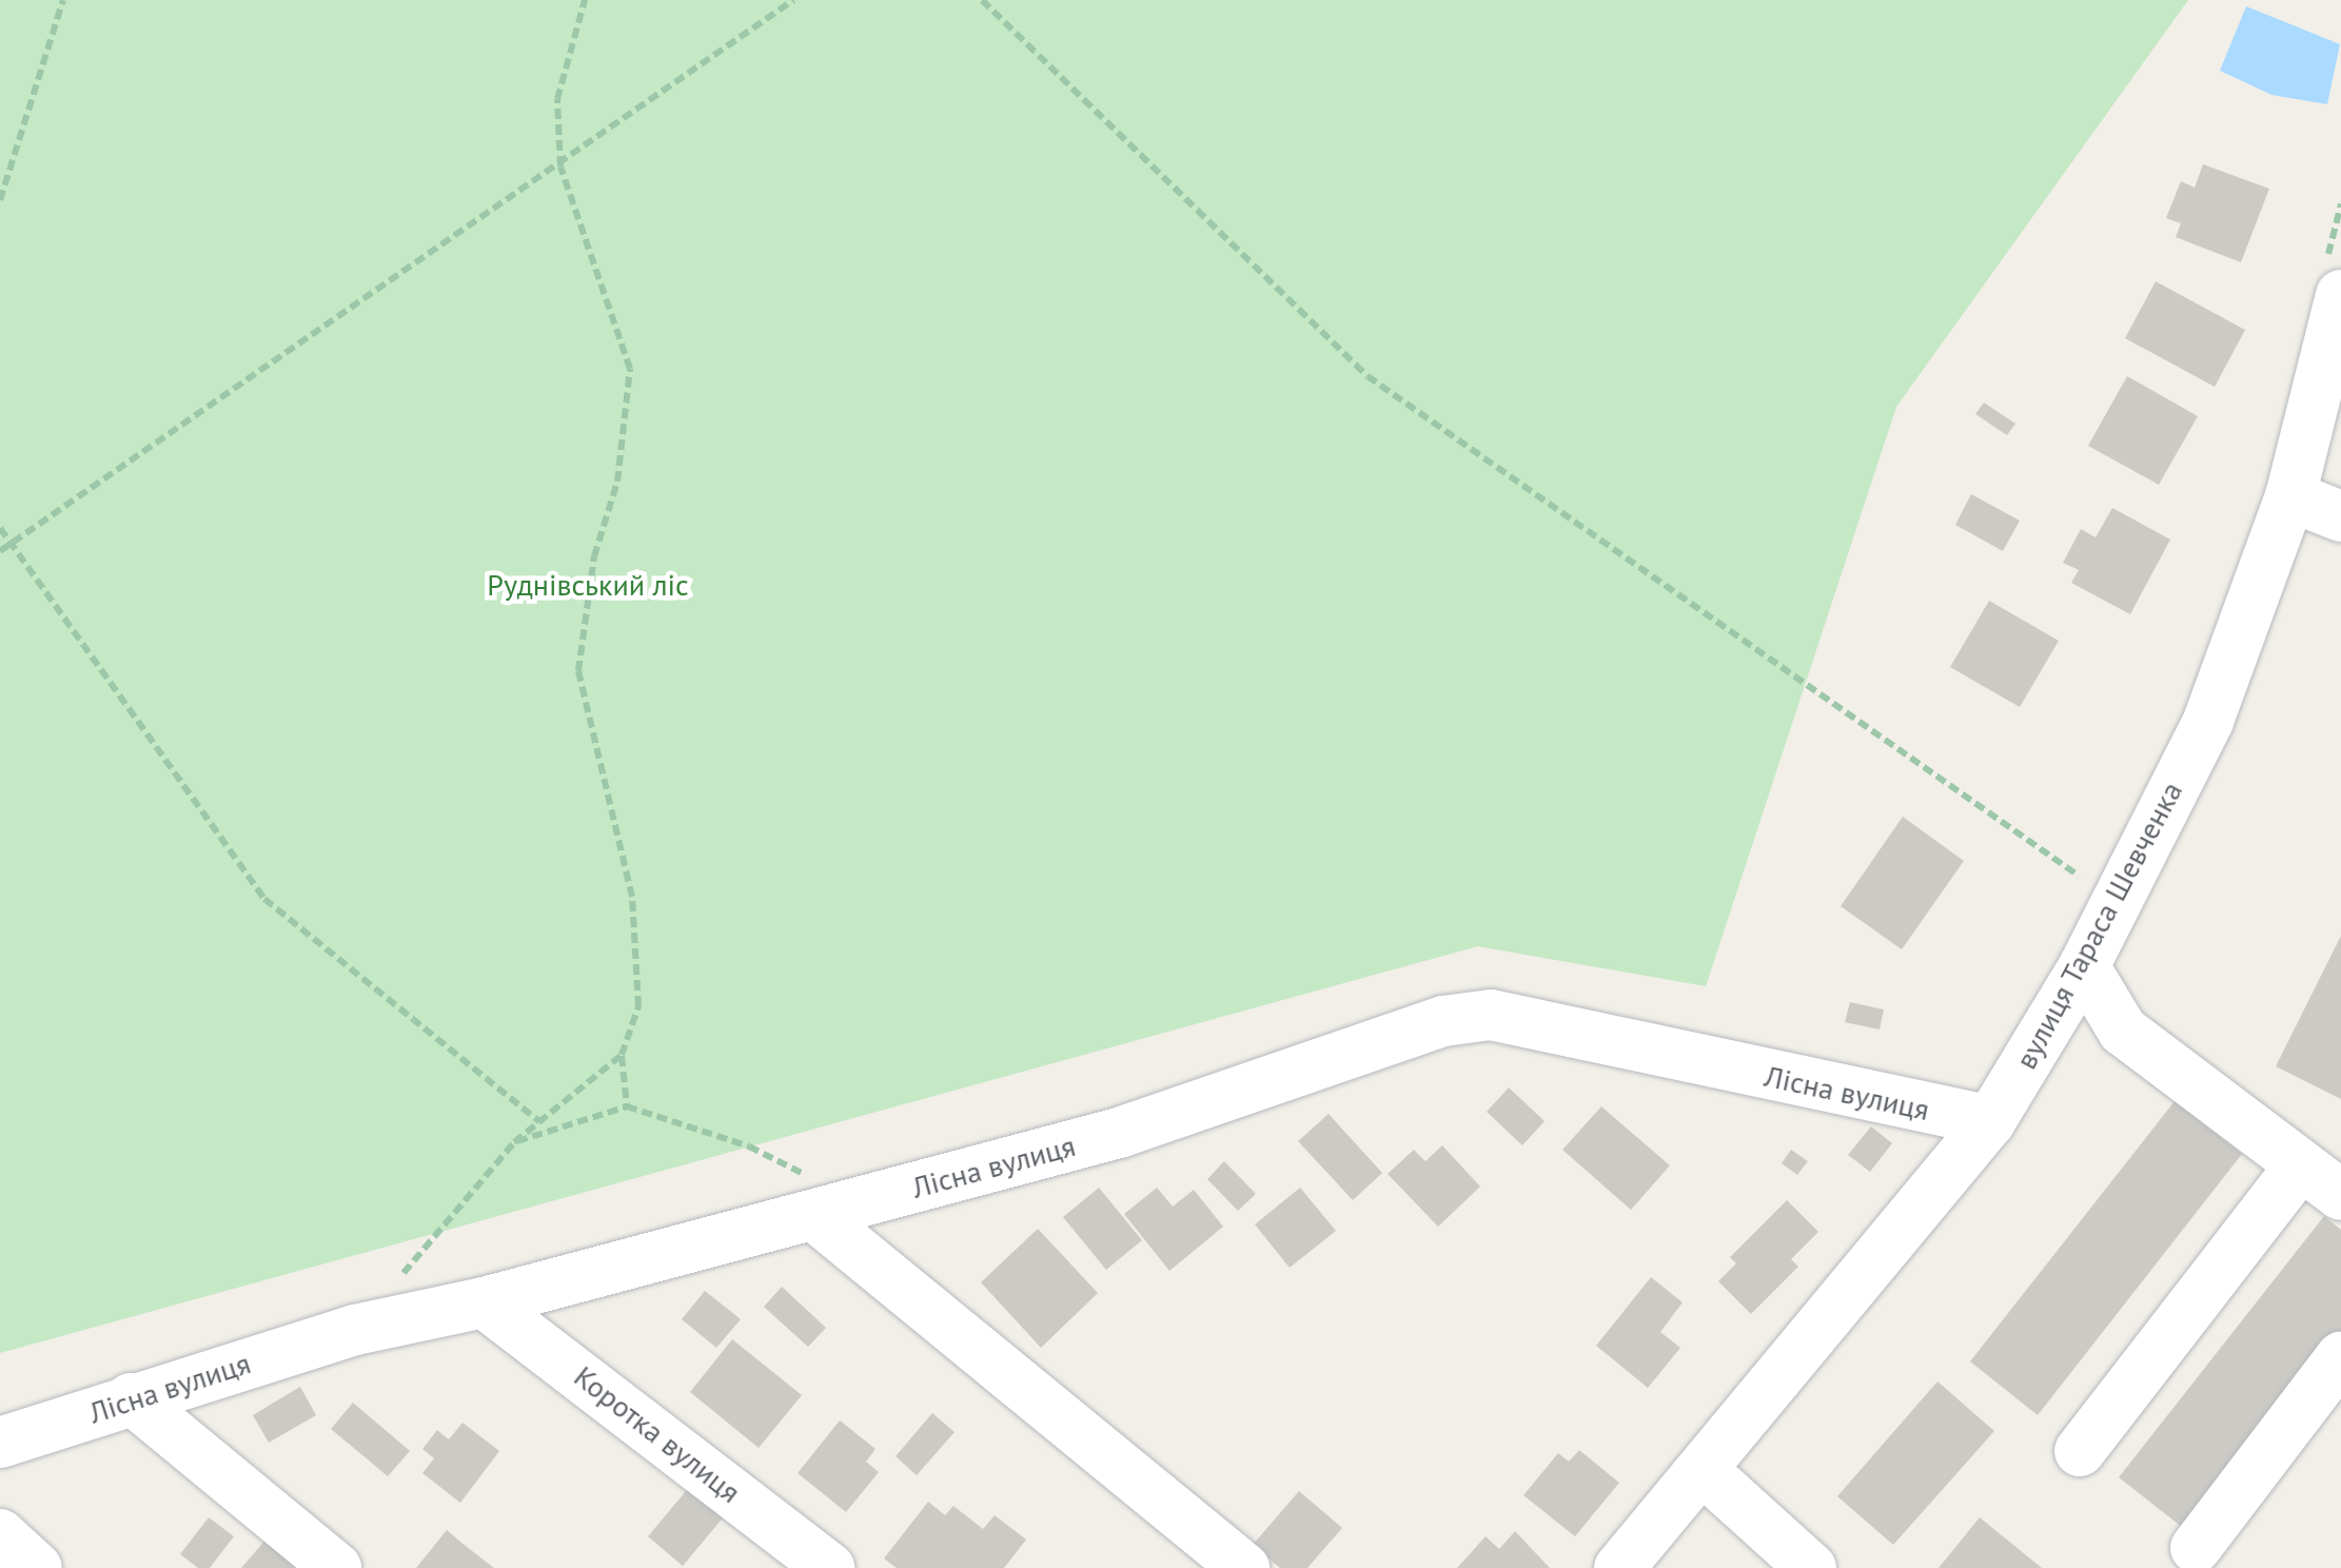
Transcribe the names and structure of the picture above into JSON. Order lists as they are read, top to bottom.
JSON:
{
  "streets": {
    "street": ["вулиця Тараса Шевченка", "Лісна вулиця", "Коротка вулиця"]
  },
  "crossings": [
    ["вулиця Тараса Шевченка", "Лісна вулиця"],
    ["Лісна вулиця", "Коротка вулиця"]
  ],
  "parks": ["Руднівський ліс"]
}
